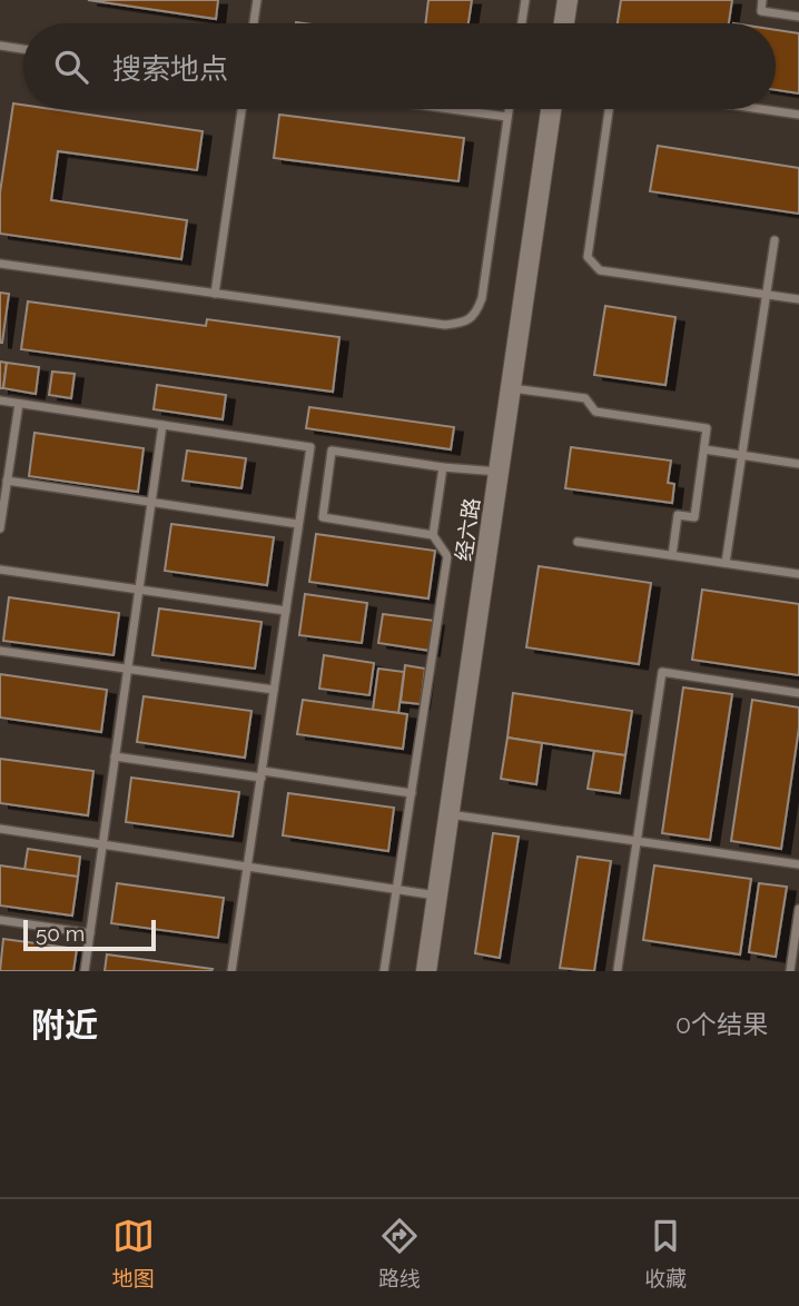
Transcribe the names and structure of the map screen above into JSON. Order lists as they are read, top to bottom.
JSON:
{
  "streets": {
    "street": ["经六路"]
  },
  "scale_bar": "50 m",
  "page": {
    "search": "搜索地点",
    "scale": "50 m",
    "heading": ["附近", "0个结果"],
    "nav": ["地图", "路线", "收藏"]
  }
}
